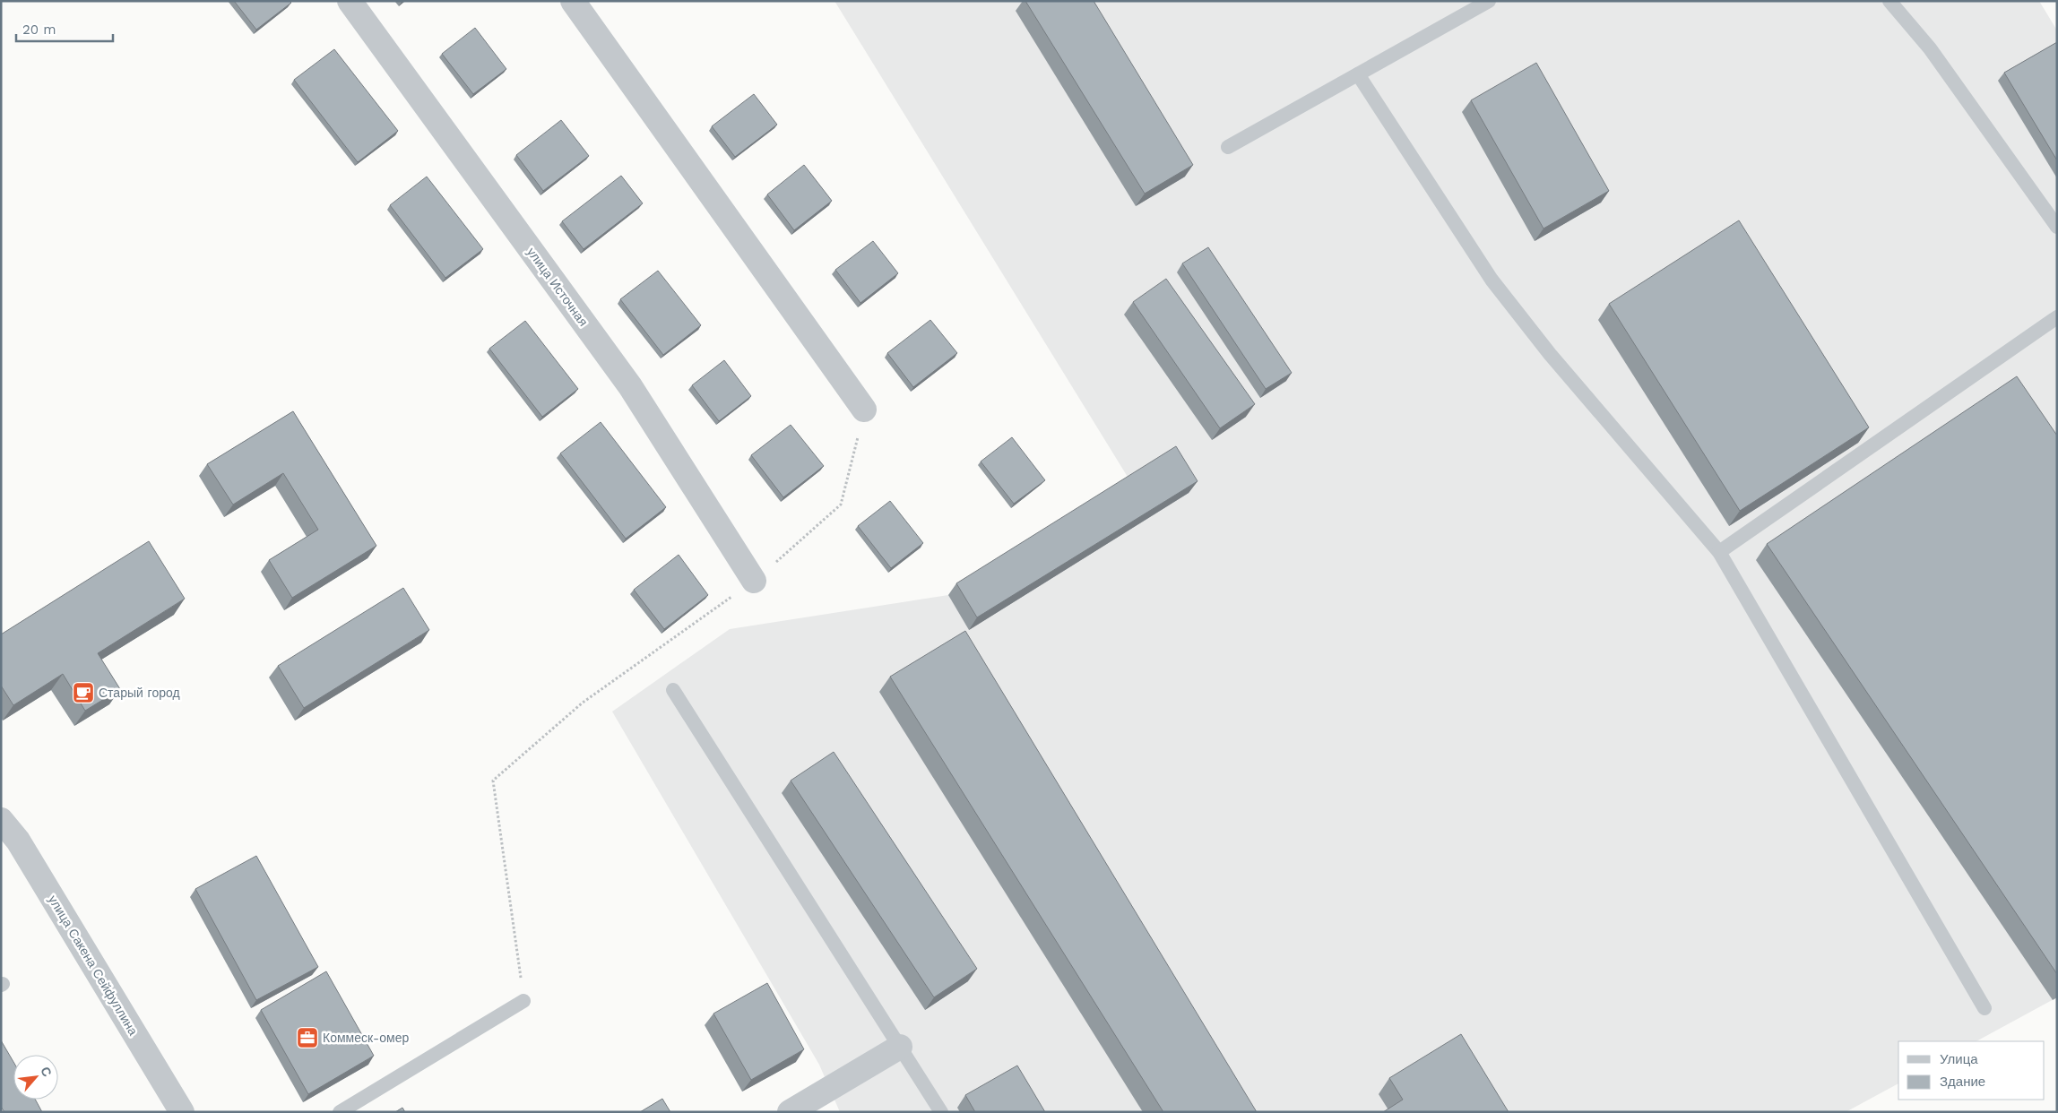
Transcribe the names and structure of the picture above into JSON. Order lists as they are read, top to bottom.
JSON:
{
  "streets": {
    "street": ["улица Источная", "улица Сакена Сейфуллина"]
  },
  "places": {
    "cafe": ["Старый город"],
    "office": ["Коммеск-омер"]
  },
  "legend": ["Улица", "Здание"],
  "scale_bar": "20 m",
  "north": "top right"
}
